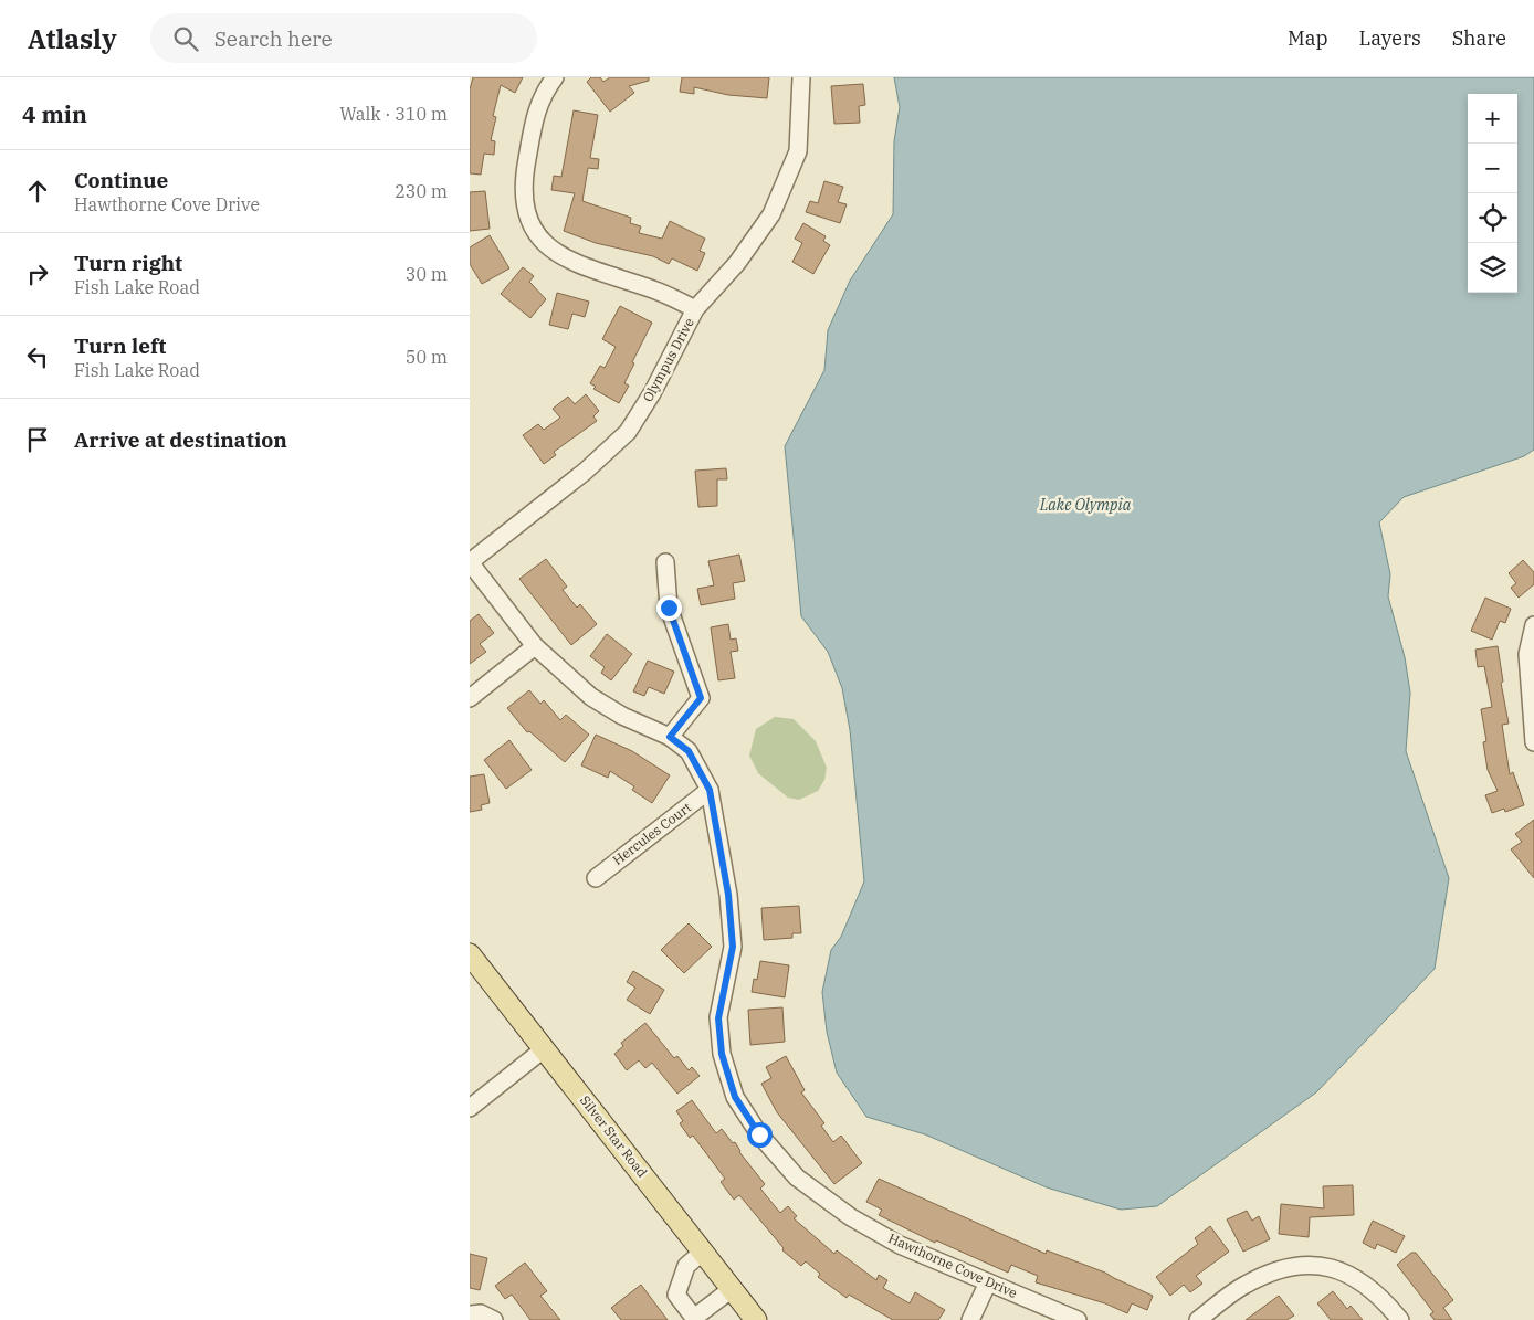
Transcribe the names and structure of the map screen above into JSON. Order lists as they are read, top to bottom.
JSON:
{
  "streets": {
    "main road": ["Silver Star Road"],
    "street": ["Olympus Drive", "Hercules Court", "Hawthorne Cove Drive"]
  },
  "crossings": [
    ["Olympus Drive", "Hawthorne Cove Drive"],
    ["Hercules Court", "Hawthorne Cove Drive"]
  ],
  "water": ["Lake Olympia"],
  "page": {
    "header": "Atlasly",
    "search": "Search here",
    "nav": ["Map", "Layers", "Share"],
    "heading": ["4 min", "Walk · 310 m"],
    "map_buttons": ["+", "−"],
    "list": [
      ["Continue", "Hawthorne Cove Drive", "230 m"],
      ["Turn right", "Fish Lake Road", "30 m"],
      ["Turn left", "Fish Lake Road", "50 m"],
      "Arrive at destination"
    ]
  }
}
